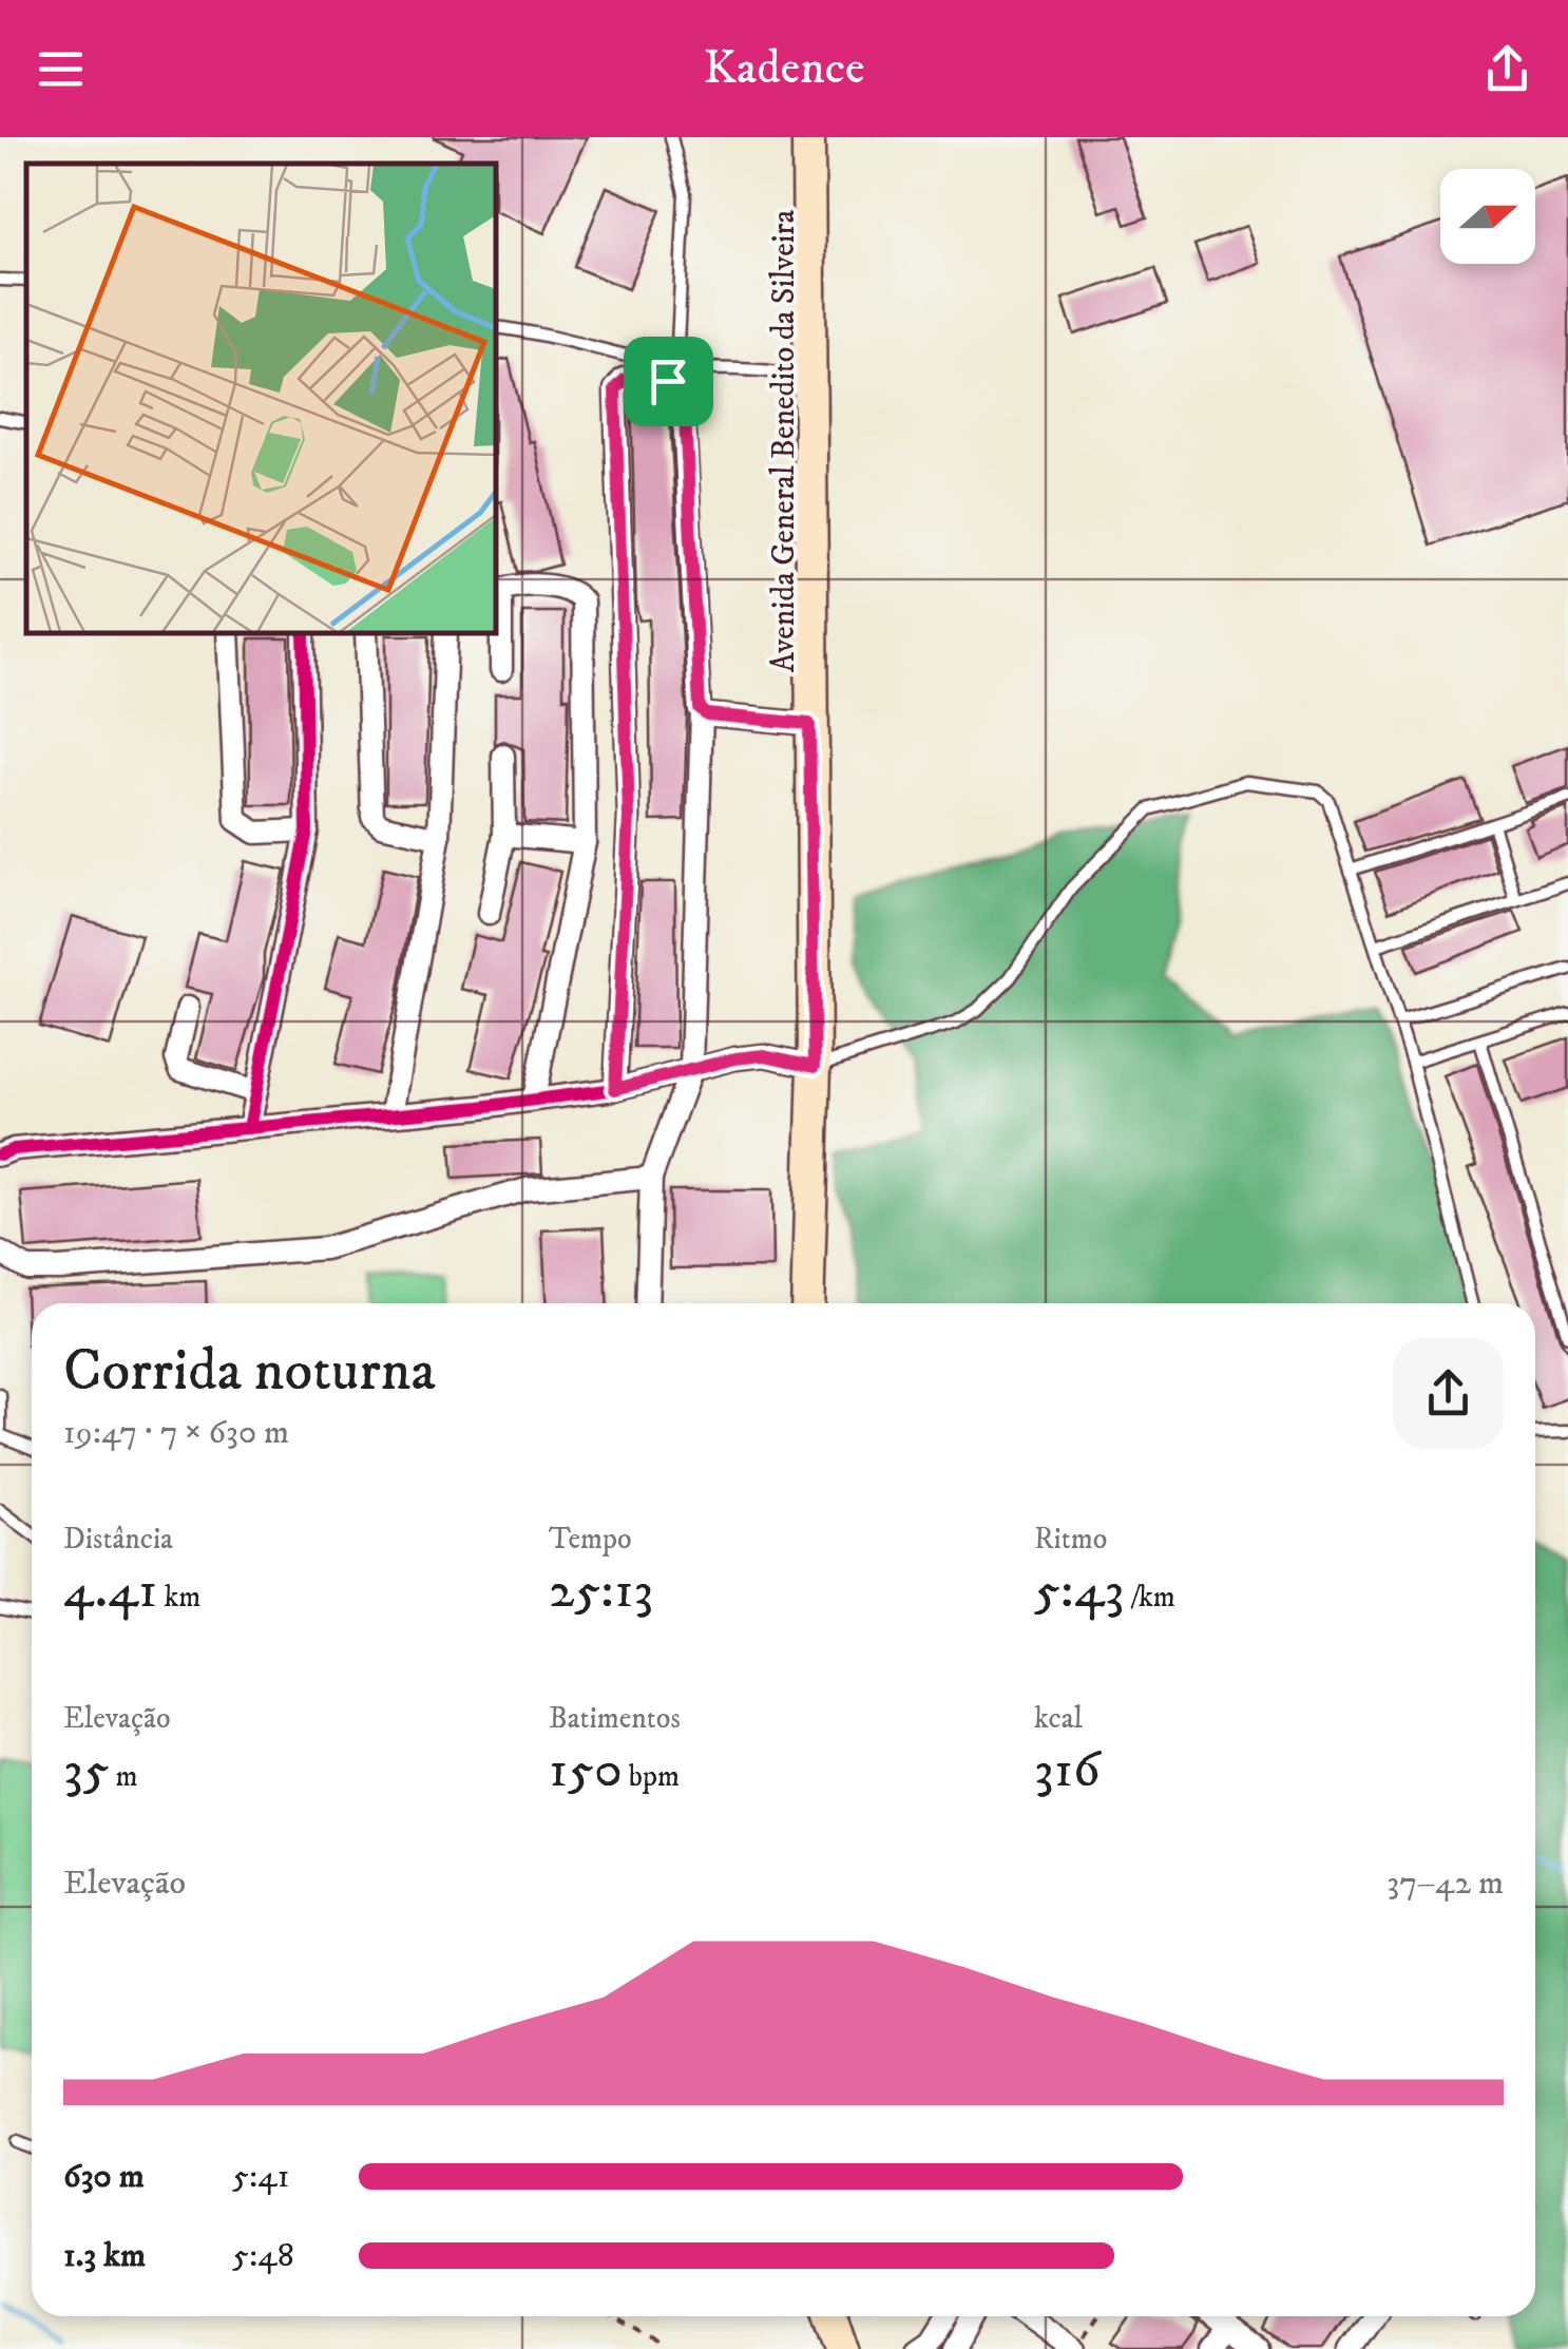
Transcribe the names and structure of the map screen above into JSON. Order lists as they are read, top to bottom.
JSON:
{
  "streets": {
    "main road": ["Avenida General Benedito da Silveira"]
  },
  "north": "right",
  "page": {
    "header": "Kadence",
    "heading": ["Corrida noturna", "19:47 · 7 × 630 m"],
    "stats": [
      ["Distância", "4.41 km"],
      ["Tempo", "25:13"],
      ["Ritmo", "5:43 /km"],
      ["Elevação", "35 m"],
      ["Batimentos", "150 bpm"],
      ["kcal", "316"]
    ],
    "chart": ["Elevação", "37–42 m"],
    "list": [
      {
        "name": "630 m",
        "note": "5:41"
      },
      {
        "name": "1.3 km",
        "note": "5:48"
      }
    ]
  }
}
